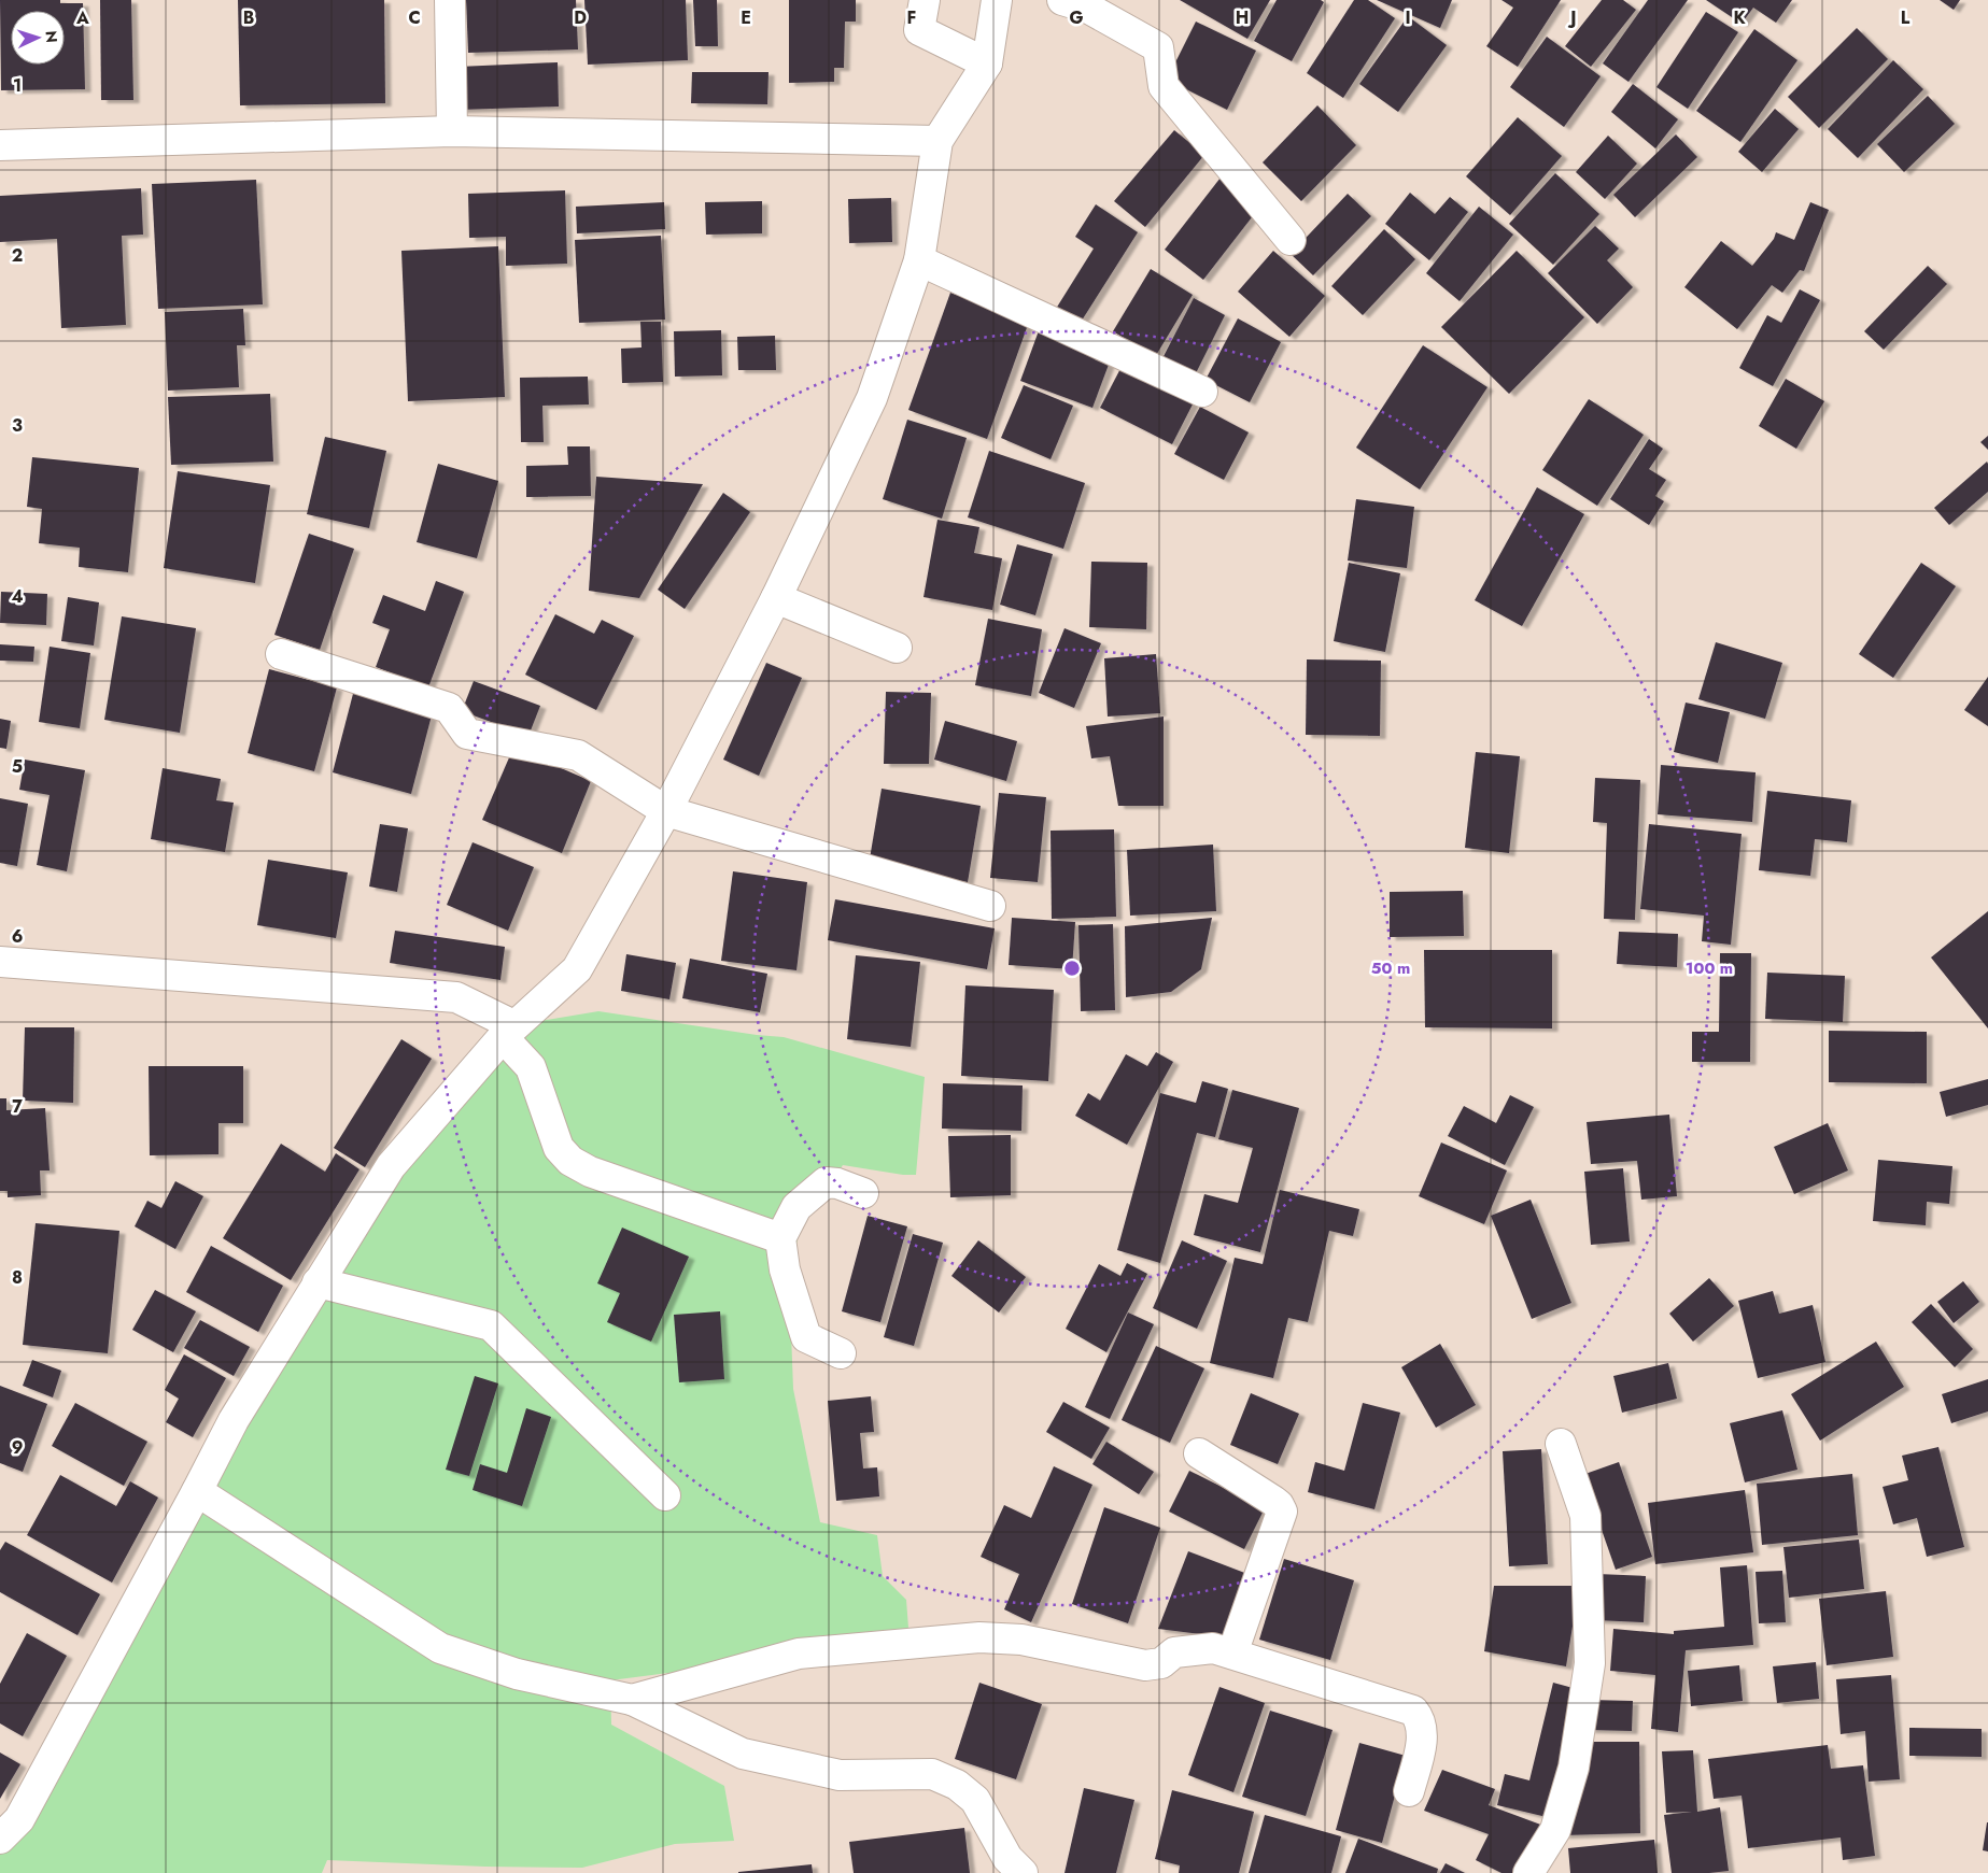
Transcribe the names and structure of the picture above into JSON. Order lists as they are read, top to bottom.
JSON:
{
  "north": "right",
  "grid": {
    "columns": [
      "A",
      "B",
      "C",
      "D",
      "E",
      "F",
      "G",
      "H",
      "I",
      "J",
      "K",
      "L"
    ],
    "rows": [
      "1",
      "2",
      "3",
      "4",
      "5",
      "6",
      "7",
      "8",
      "9"
    ]
  },
  "rings": ["50 m", "100 m"]
}
